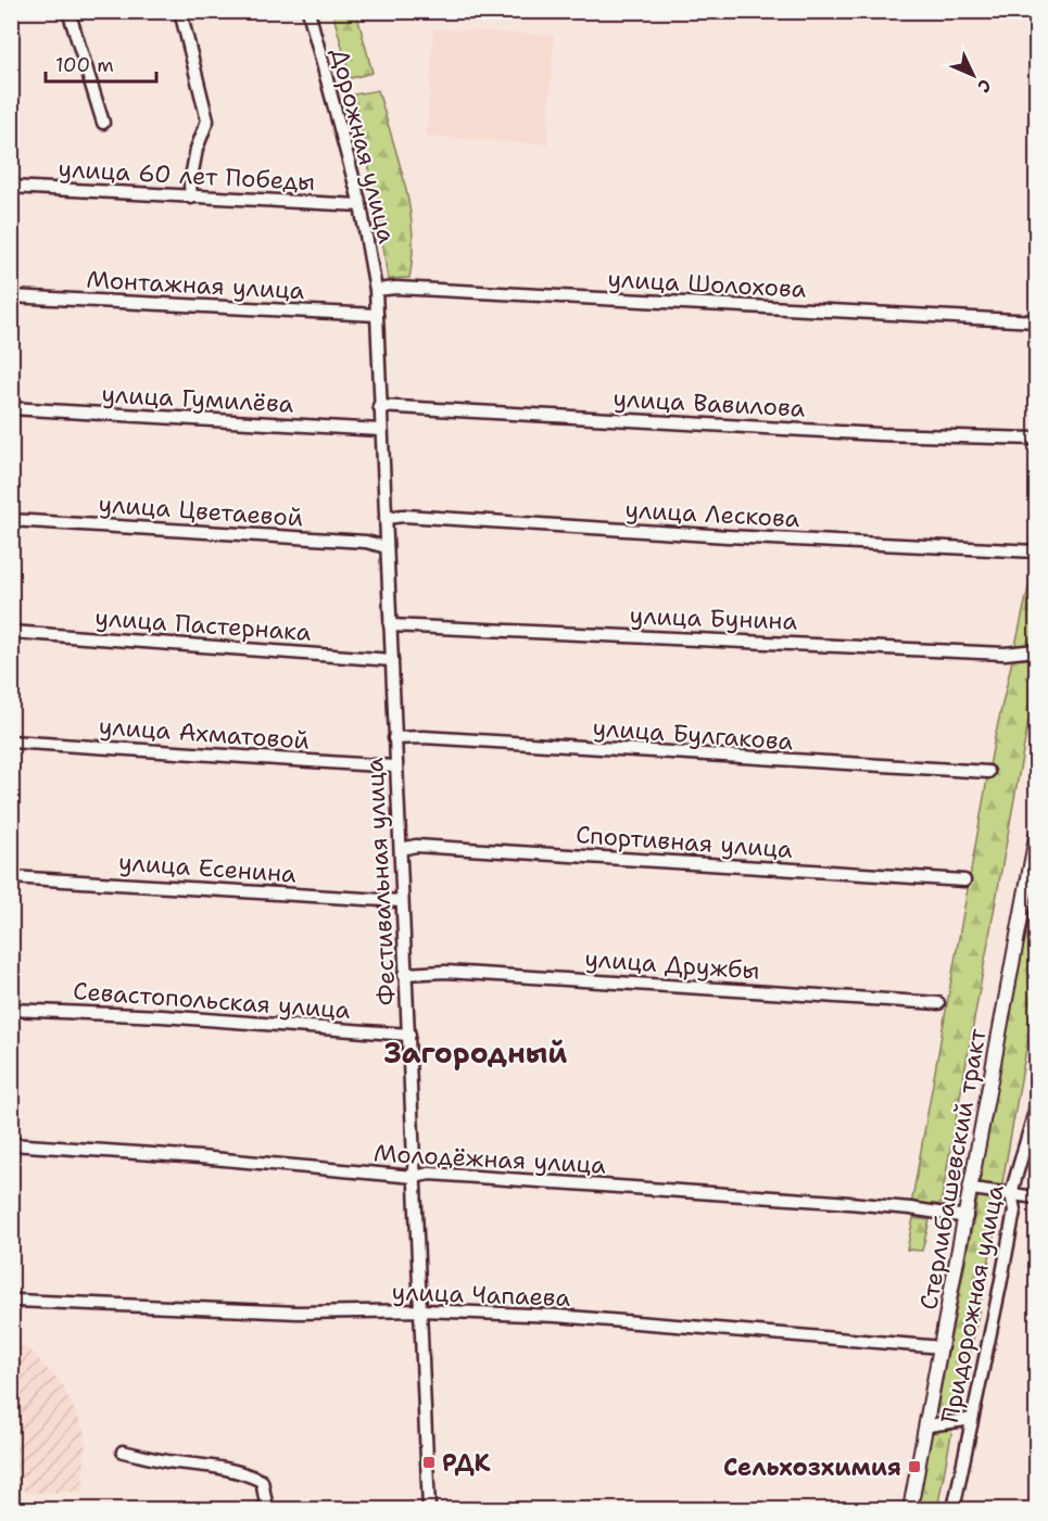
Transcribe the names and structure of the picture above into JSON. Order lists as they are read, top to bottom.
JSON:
{
  "streets": {
    "main road": ["Стерлибашевский тракт"],
    "street": [
      "Дорожная улица",
      "улица 60 лет Победы",
      "улица Шолохова",
      "Монтажная улица",
      "улица Гумилёва",
      "улица Вавилова",
      "улица Цветаевой",
      "улица Лескова",
      "улица Бунина",
      "улица Пастернака",
      "улица Ахматовой",
      "улица Булгакова",
      "Спортивная улица",
      "улица Есенина",
      "Фестивальная улица",
      "улица Дружбы",
      "Севастопольская улица",
      "Молодёжная улица",
      "улица Чапаева",
      "Придорожная улица"
    ]
  },
  "crossings": [
    ["Дорожная улица", "улица 60 лет Победы"],
    ["Дорожная улица", "улица Шолохова"],
    ["Дорожная улица", "Фестивальная улица"],
    ["улица Шолохова", "Фестивальная улица"],
    ["Монтажная улица", "Фестивальная улица"],
    ["улица Гумилёва", "Фестивальная улица"],
    ["улица Вавилова", "Фестивальная улица"],
    ["улица Цветаевой", "Фестивальная улица"],
    ["улица Лескова", "Фестивальная улица"],
    ["улица Бунина", "Фестивальная улица"],
    ["улица Пастернака", "Фестивальная улица"],
    ["улица Ахматовой", "Фестивальная улица"],
    ["улица Булгакова", "Фестивальная улица"],
    ["Спортивная улица", "Фестивальная улица"],
    ["улица Есенина", "Фестивальная улица"],
    ["Фестивальная улица", "улица Дружбы"],
    ["Фестивальная улица", "Севастопольская улица"],
    ["Фестивальная улица", "Молодёжная улица"],
    ["Фестивальная улица", "улица Чапаева"],
    ["Молодёжная улица", "Стерлибашевский тракт"],
    ["Стерлибашевский тракт", "улица Чапаева"]
  ],
  "districts": ["Загородный"],
  "places": {
    "transit": ["РДК", "Сельхозхимия"]
  },
  "scale_bar": "100 m",
  "north": "bottom right"
}
